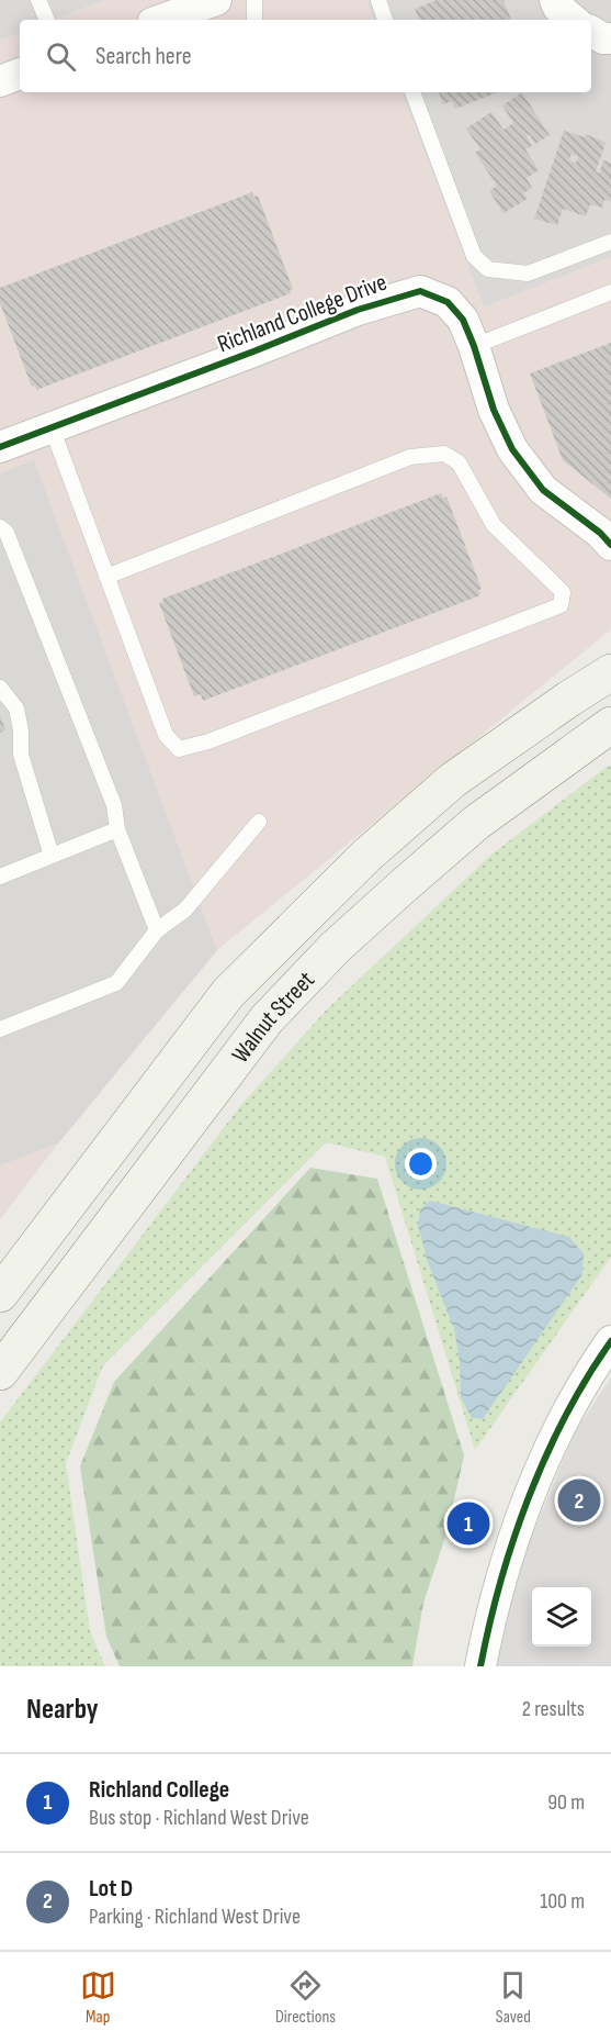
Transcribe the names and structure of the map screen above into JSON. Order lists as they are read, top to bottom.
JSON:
{
  "streets": {
    "main road": ["Walnut Street"],
    "street": ["Richland College Drive"]
  },
  "page": {
    "search": "Search here",
    "pins": ["2", "1"],
    "heading": ["Nearby", "2 results"],
    "list": [
      {
        "mark": "1",
        "name": "Richland College",
        "note": "Bus stop · Richland West Drive",
        "value": "90 m"
      },
      {
        "mark": "2",
        "name": "Lot D",
        "note": "Parking · Richland West Drive",
        "value": "100 m"
      }
    ],
    "nav": ["Map", "Directions", "Saved"]
  }
}
